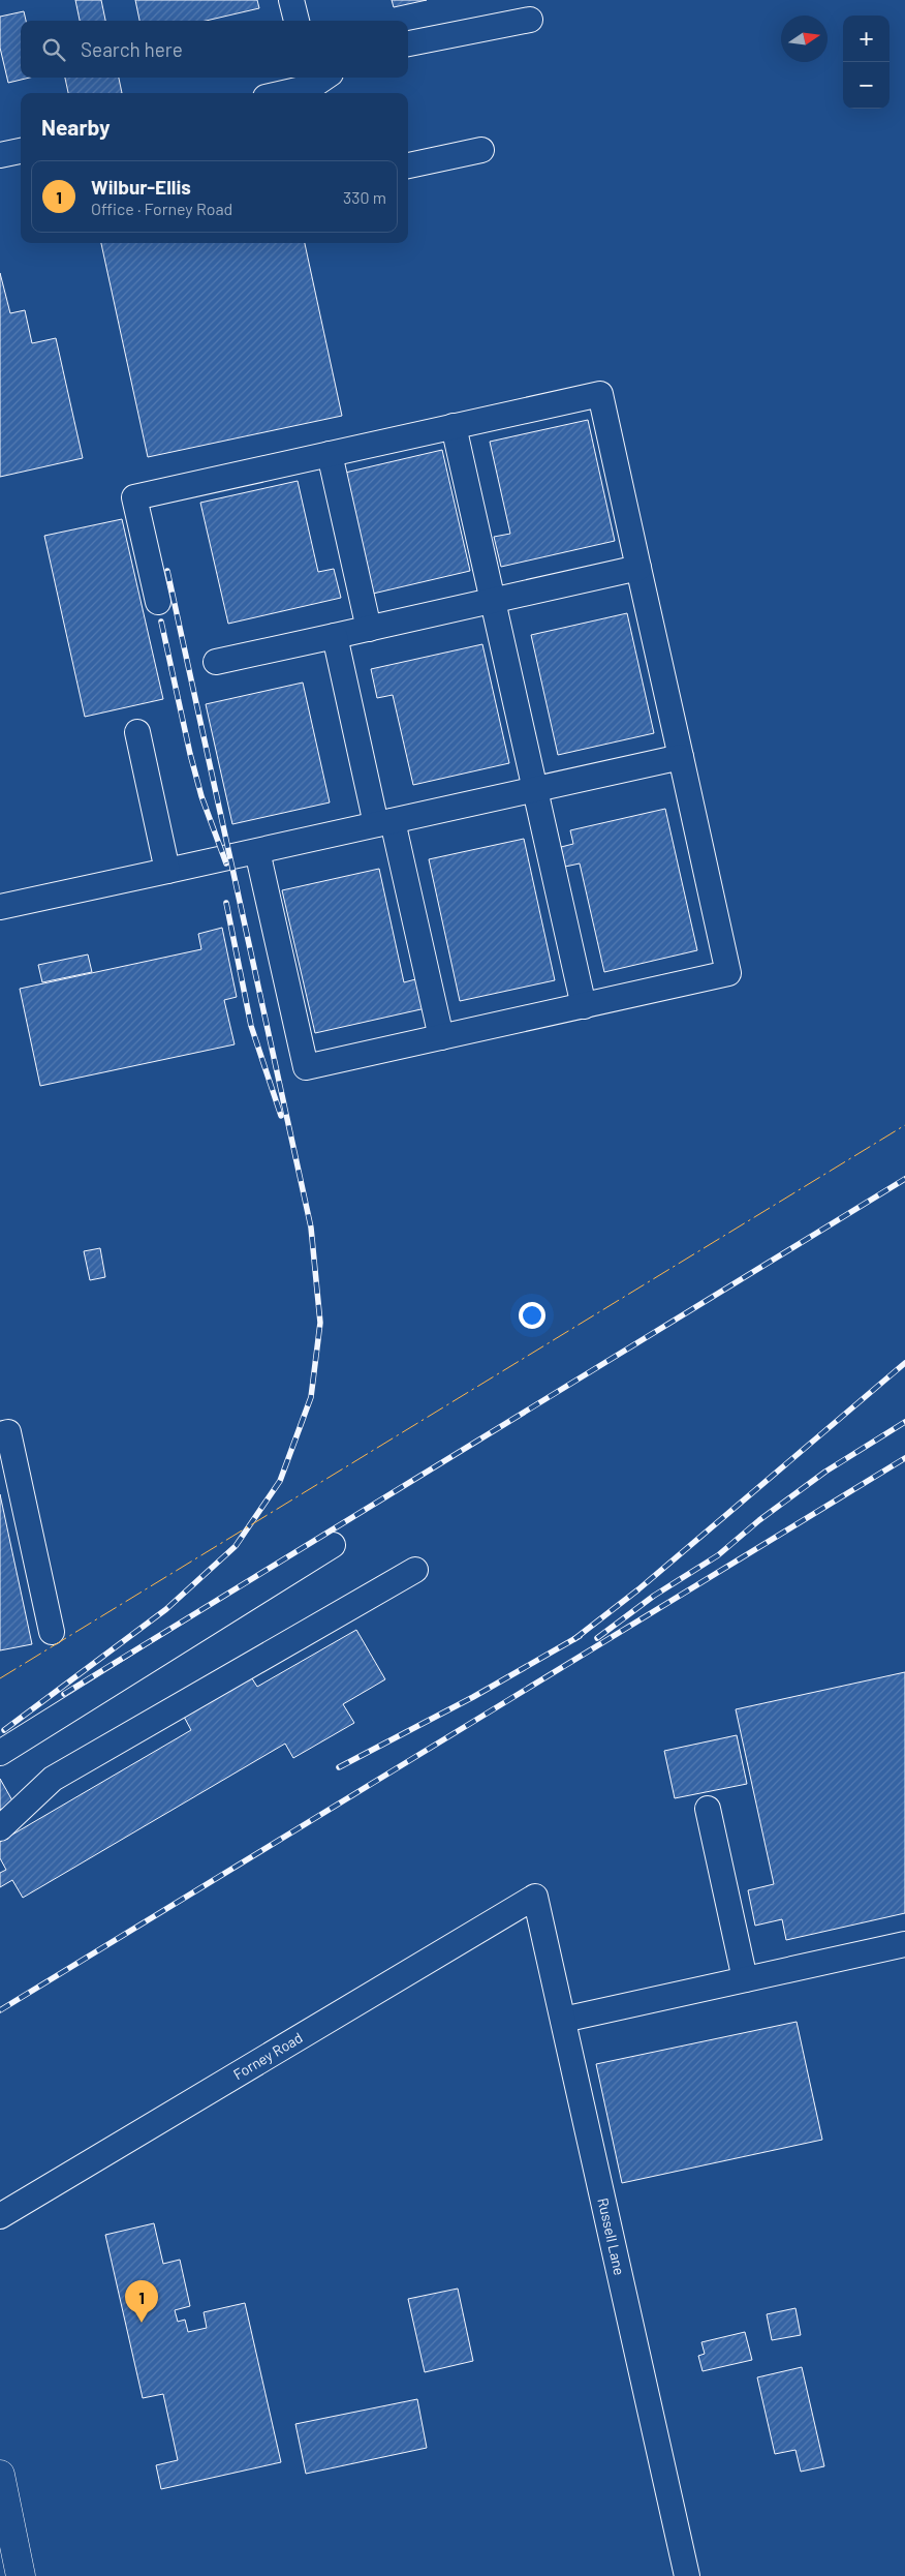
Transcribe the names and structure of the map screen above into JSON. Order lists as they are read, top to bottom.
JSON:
{
  "streets": {
    "street": ["Forney Road", "Russell Lane"]
  },
  "crossings": [
    ["Forney Road", "Russell Lane"]
  ],
  "north": "right",
  "page": {
    "map_buttons": ["+", "−"],
    "search": "Search here",
    "heading": "Nearby",
    "list": [
      {
        "mark": "1",
        "name": "Wilbur-Ellis",
        "note": "Office · Forney Road",
        "value": "330 m"
      }
    ],
    "pins": "1"
  }
}
